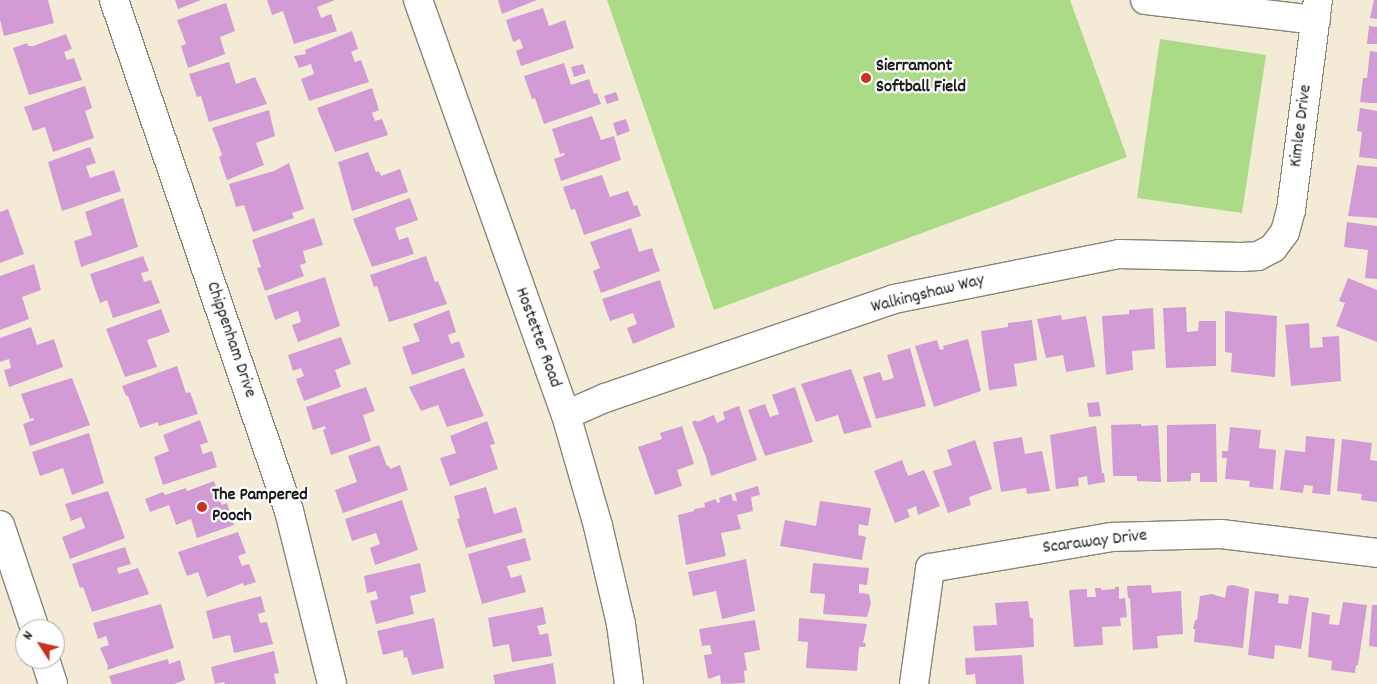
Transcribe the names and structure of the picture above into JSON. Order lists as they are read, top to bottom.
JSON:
{
  "streets": {
    "street": [
      "Kimlee Drive",
      "Walkingshaw Way",
      "Hostetter Road",
      "Chippenham Drive",
      "Scaraway Drive"
    ]
  },
  "crossings": [
    ["Kimlee Drive", "Walkingshaw Way"],
    ["Walkingshaw Way", "Hostetter Road"]
  ],
  "places": ["Sierramont Softball Field", "The Pampered Pooch"],
  "north": "top left"
}
